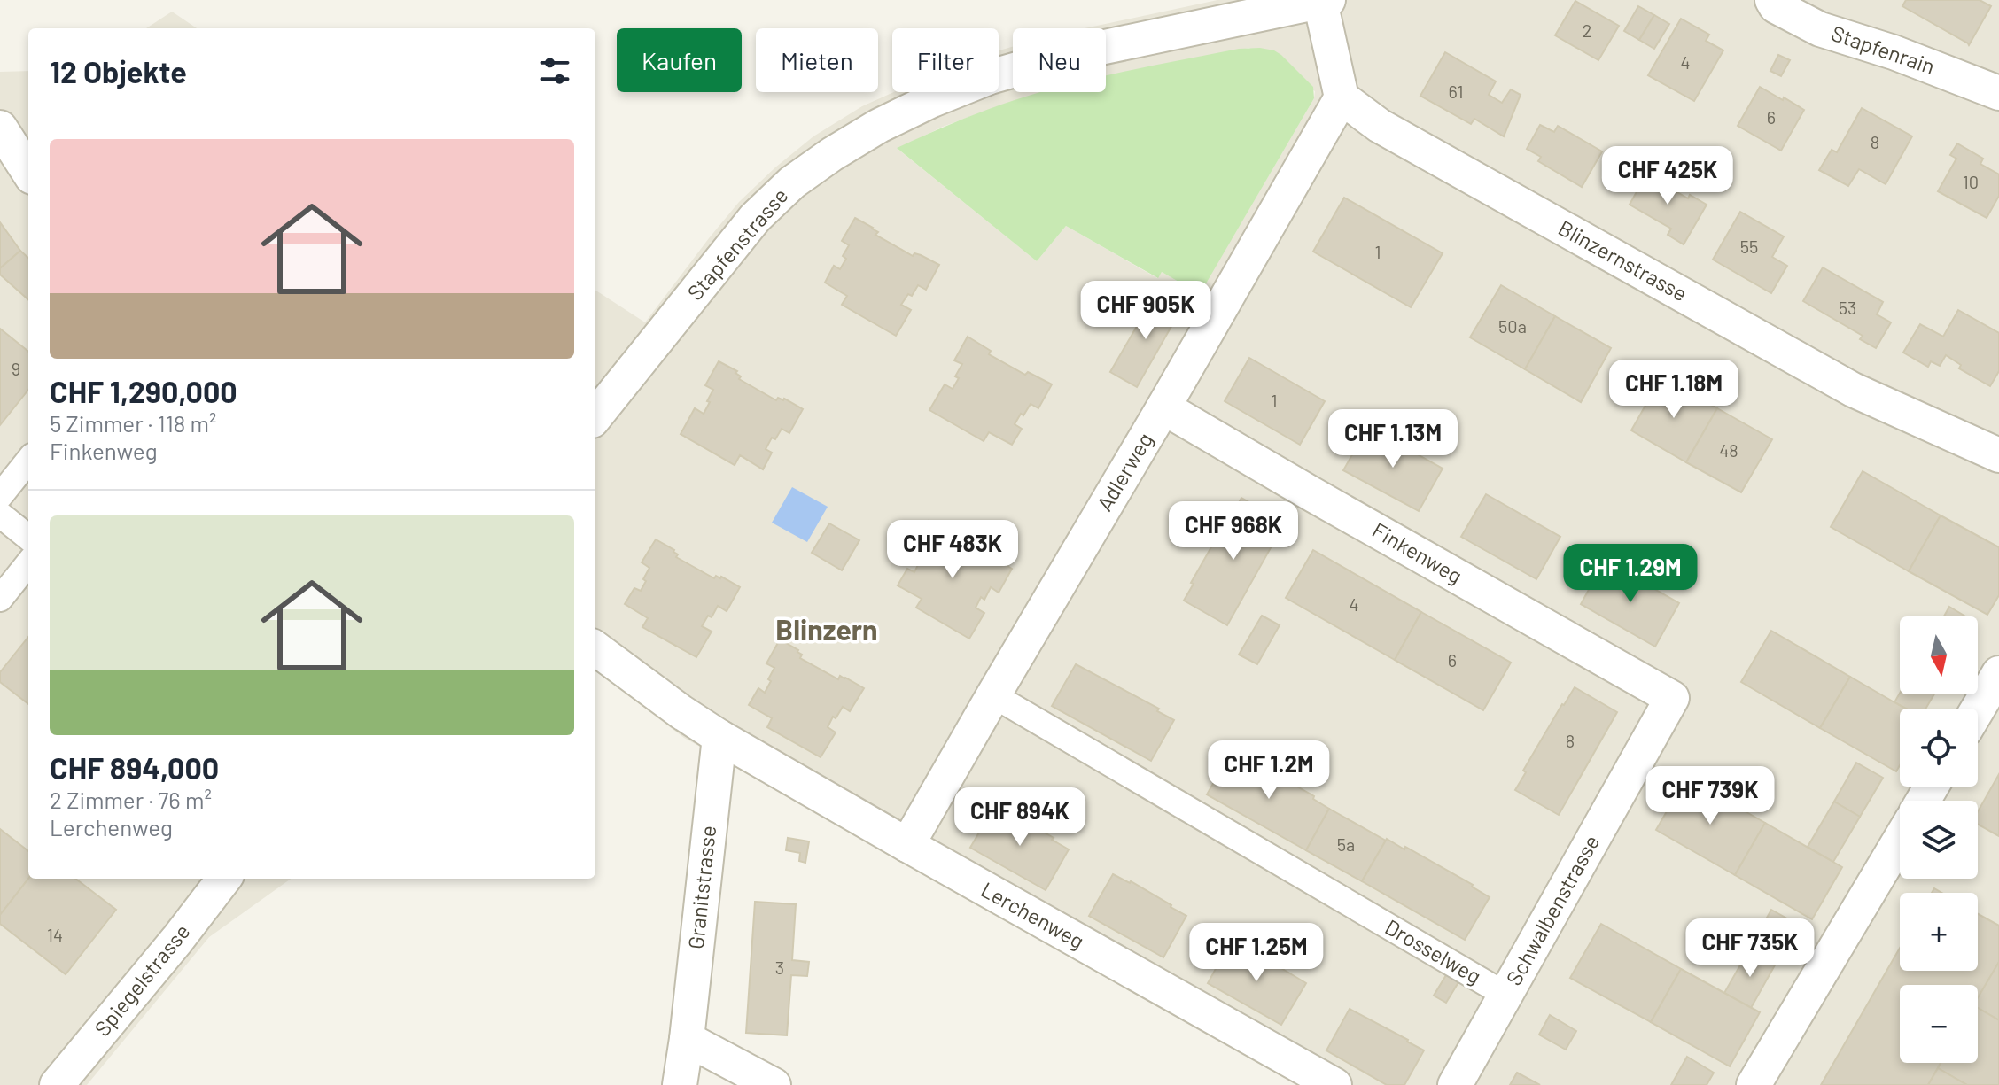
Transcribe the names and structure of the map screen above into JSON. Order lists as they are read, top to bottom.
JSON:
{
  "streets": {
    "street": [
      "Stapfenrain",
      "Stapfenstrasse",
      "Blinzernstrasse",
      "Adlerweg",
      "Finkenweg",
      "Granitstrasse",
      "Schwalbenstrasse",
      "Lerchenweg",
      "Drosselweg",
      "Spiegelstrasse"
    ]
  },
  "crossings": [
    ["Blinzernstrasse", "Adlerweg"],
    ["Adlerweg", "Finkenweg"],
    ["Adlerweg", "Lerchenweg"],
    ["Adlerweg", "Drosselweg"],
    ["Finkenweg", "Schwalbenstrasse"],
    ["Granitstrasse", "Lerchenweg"],
    ["Schwalbenstrasse", "Drosselweg"]
  ],
  "districts": ["Blinzern"],
  "house_numbers": [
    "2",
    "4",
    "61",
    "6",
    "8",
    "10",
    "55",
    "1",
    "53",
    "50a",
    "9",
    "1",
    "48",
    "4",
    "6",
    "8",
    "5a",
    "14",
    "3"
  ],
  "north": "bottom",
  "page": {
    "chip": [
      "Kaufen",
      "Mieten",
      "Filter",
      "Neu"
    ],
    "heading": "12 Objekte",
    "list": [
      {
        "name": "CHF 1,290,000",
        "note": "5 Zimmer · 118 m² · Finkenweg"
      },
      {
        "name": "CHF 894,000",
        "note": "2 Zimmer · 76 m² · Lerchenweg"
      }
    ],
    "price": [
      "CHF 425K",
      "CHF 905K",
      "CHF 1.18M",
      "CHF 1.13M",
      "CHF 968K",
      "CHF 483K",
      "CHF 1.29M",
      "CHF 1.2M",
      "CHF 739K",
      "CHF 894K",
      "CHF 735K",
      "CHF 1.25M"
    ],
    "map_buttons": ["+", "−"]
  }
}
